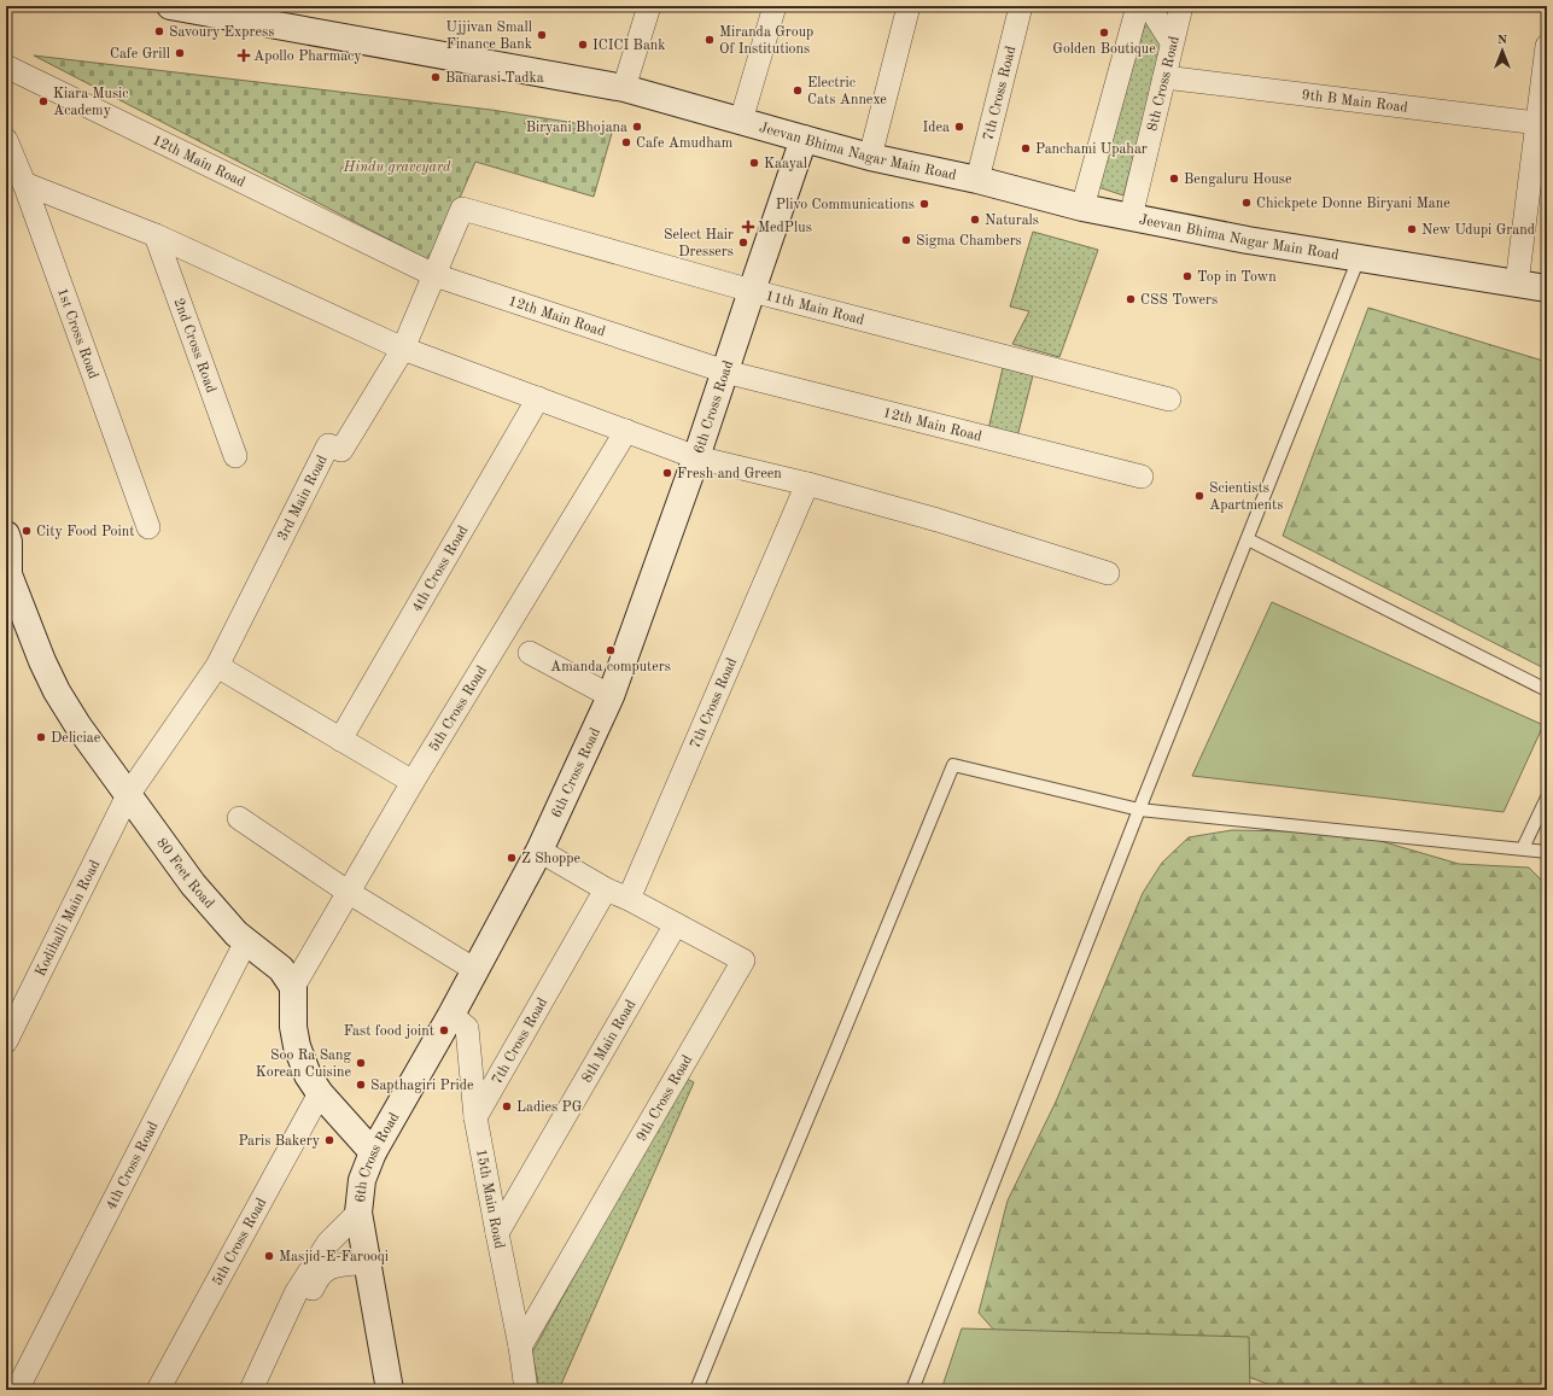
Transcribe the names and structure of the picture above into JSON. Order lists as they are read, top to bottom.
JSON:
{
  "streets": {
    "street": [
      "8th Cross Road",
      "7th Cross Road",
      "9th B Main Road",
      "Jeevan Bhima Nagar Main Road",
      "12th Main Road",
      "11th Main Road",
      "1st Cross Road",
      "2nd Cross Road",
      "6th Cross Road",
      "3rd Main Road",
      "4th Cross Road",
      "5th Cross Road",
      "80 Feet Road",
      "Kodihalli Main Road",
      "8th Main Road",
      "9th Cross Road",
      "15th Main Road"
    ]
  },
  "crossings": [
    ["8th Cross Road", "9th B Main Road"],
    ["8th Cross Road", "Jeevan Bhima Nagar Main Road"],
    ["7th Cross Road", "Jeevan Bhima Nagar Main Road"],
    ["7th Cross Road", "9th Cross Road"],
    ["7th Cross Road", "15th Main Road"],
    ["Jeevan Bhima Nagar Main Road", "6th Cross Road"],
    ["12th Main Road", "6th Cross Road"],
    ["12th Main Road", "3rd Main Road"],
    ["11th Main Road", "6th Cross Road"],
    ["11th Main Road", "3rd Main Road"],
    ["6th Cross Road", "15th Main Road"],
    ["3rd Main Road", "80 Feet Road"],
    ["3rd Main Road", "Kodihalli Main Road"],
    ["4th Cross Road", "80 Feet Road"],
    ["5th Cross Road", "80 Feet Road"],
    ["80 Feet Road", "Kodihalli Main Road"],
    ["8th Main Road", "9th Cross Road"],
    ["8th Main Road", "15th Main Road"],
    ["9th Cross Road", "15th Main Road"]
  ],
  "parks": ["Hindu graveyard"],
  "places": {
    "other": [
      "Savoury Express",
      "Golden Boutique",
      "Ujjivan Small Finance Bank",
      "Miranda Group Of Institutions",
      "ICICI Bank",
      "Cafe Grill",
      "Banarasi Tadka",
      "Electric Cats Annexe",
      "Kiara Music Academy",
      "Biryani Bhojana",
      "Idea",
      "Cafe Amudham",
      "Panchami Upahar",
      "Kaayal",
      "Bengaluru House",
      "Chickpete Donne Biryani Mane",
      "Plivo Communications",
      "Naturals",
      "New Udupi Grand",
      "Sigma Chambers",
      "Select Hair Dressers",
      "Top in Town",
      "CSS Towers",
      "Fresh and Green",
      "Scientists Apartments",
      "City Food Point",
      "Amanda computers",
      "Deliciae",
      "Z Shoppe",
      "Fast food joint",
      "Soo Ra Sang Korean Cuisine",
      "Sapthagiri Pride",
      "Ladies PG",
      "Paris Bakery",
      "Masjid-E-Farooqi"
    ],
    "health": ["Apollo Pharmacy", "MedPlus"]
  },
  "north": "top"
}
